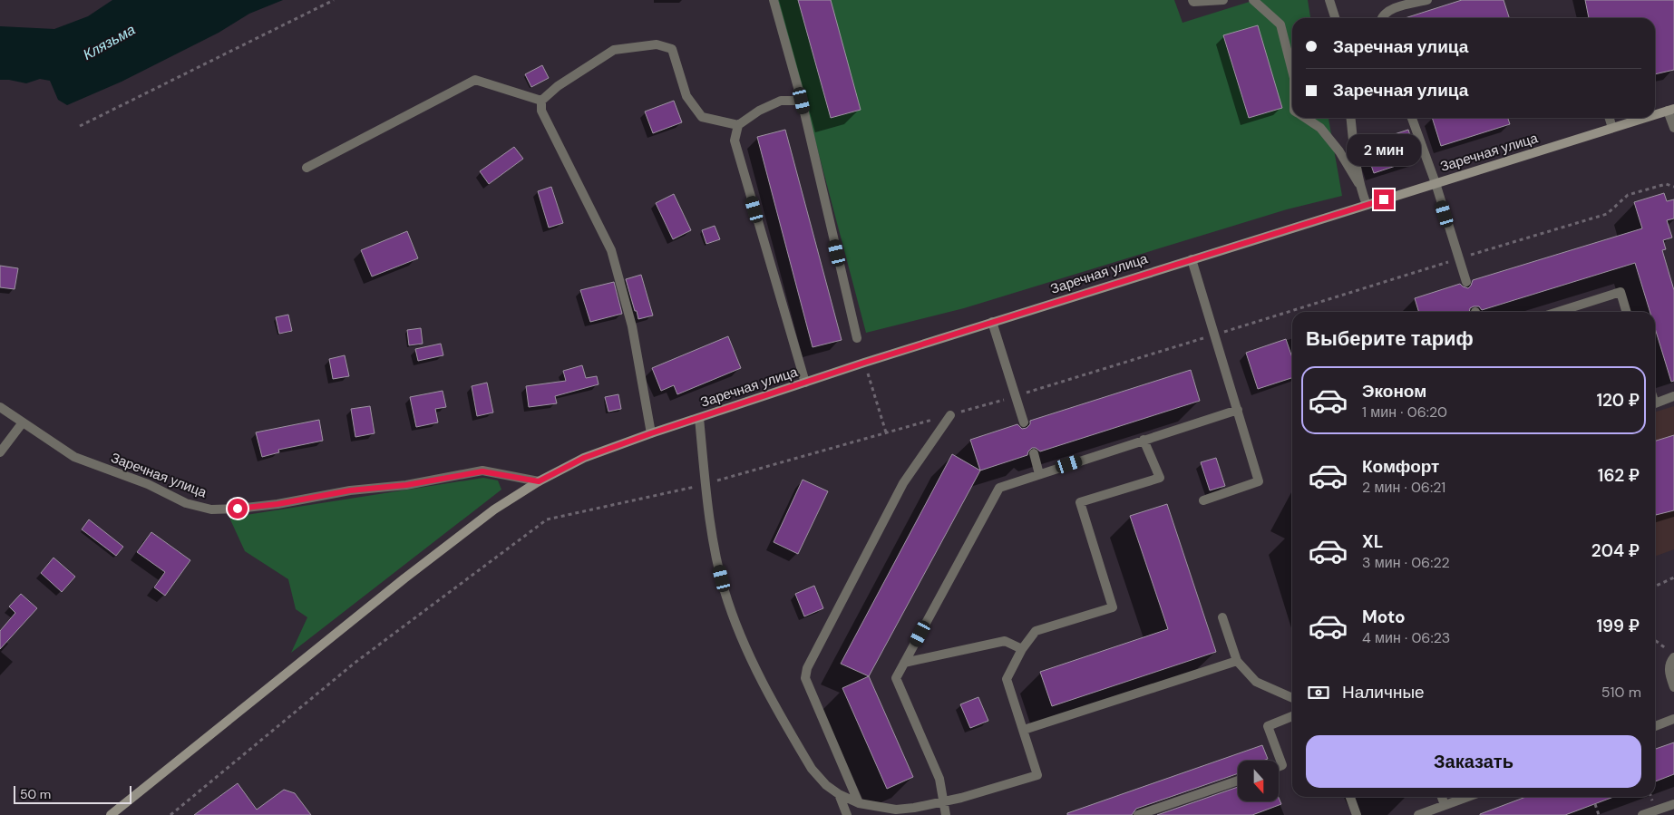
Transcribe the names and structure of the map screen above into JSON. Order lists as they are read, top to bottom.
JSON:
{
  "streets": {
    "street": ["Заречная улица"]
  },
  "water": ["Клязьма"],
  "scale_bar": "50 m",
  "north": "bottom",
  "page": {
    "banner": ["Заречная улица", "Заречная улица"],
    "bubble": "2 мин",
    "heading": "Выберите тариф",
    "list": [
      {
        "name": "Эконом",
        "note": "1 мин · 06:20",
        "value": "120 ₽"
      },
      {
        "name": "Комфорт",
        "note": "2 мин · 06:21",
        "value": "162 ₽"
      },
      {
        "name": "XL",
        "note": "3 мин · 06:22",
        "value": "204 ₽"
      },
      {
        "name": "Moto",
        "note": "4 мин · 06:23",
        "value": "199 ₽"
      }
    ],
    "pay": ["Наличные", "510 m"],
    "buttons": "Заказать",
    "scale": "50 m"
  }
}
